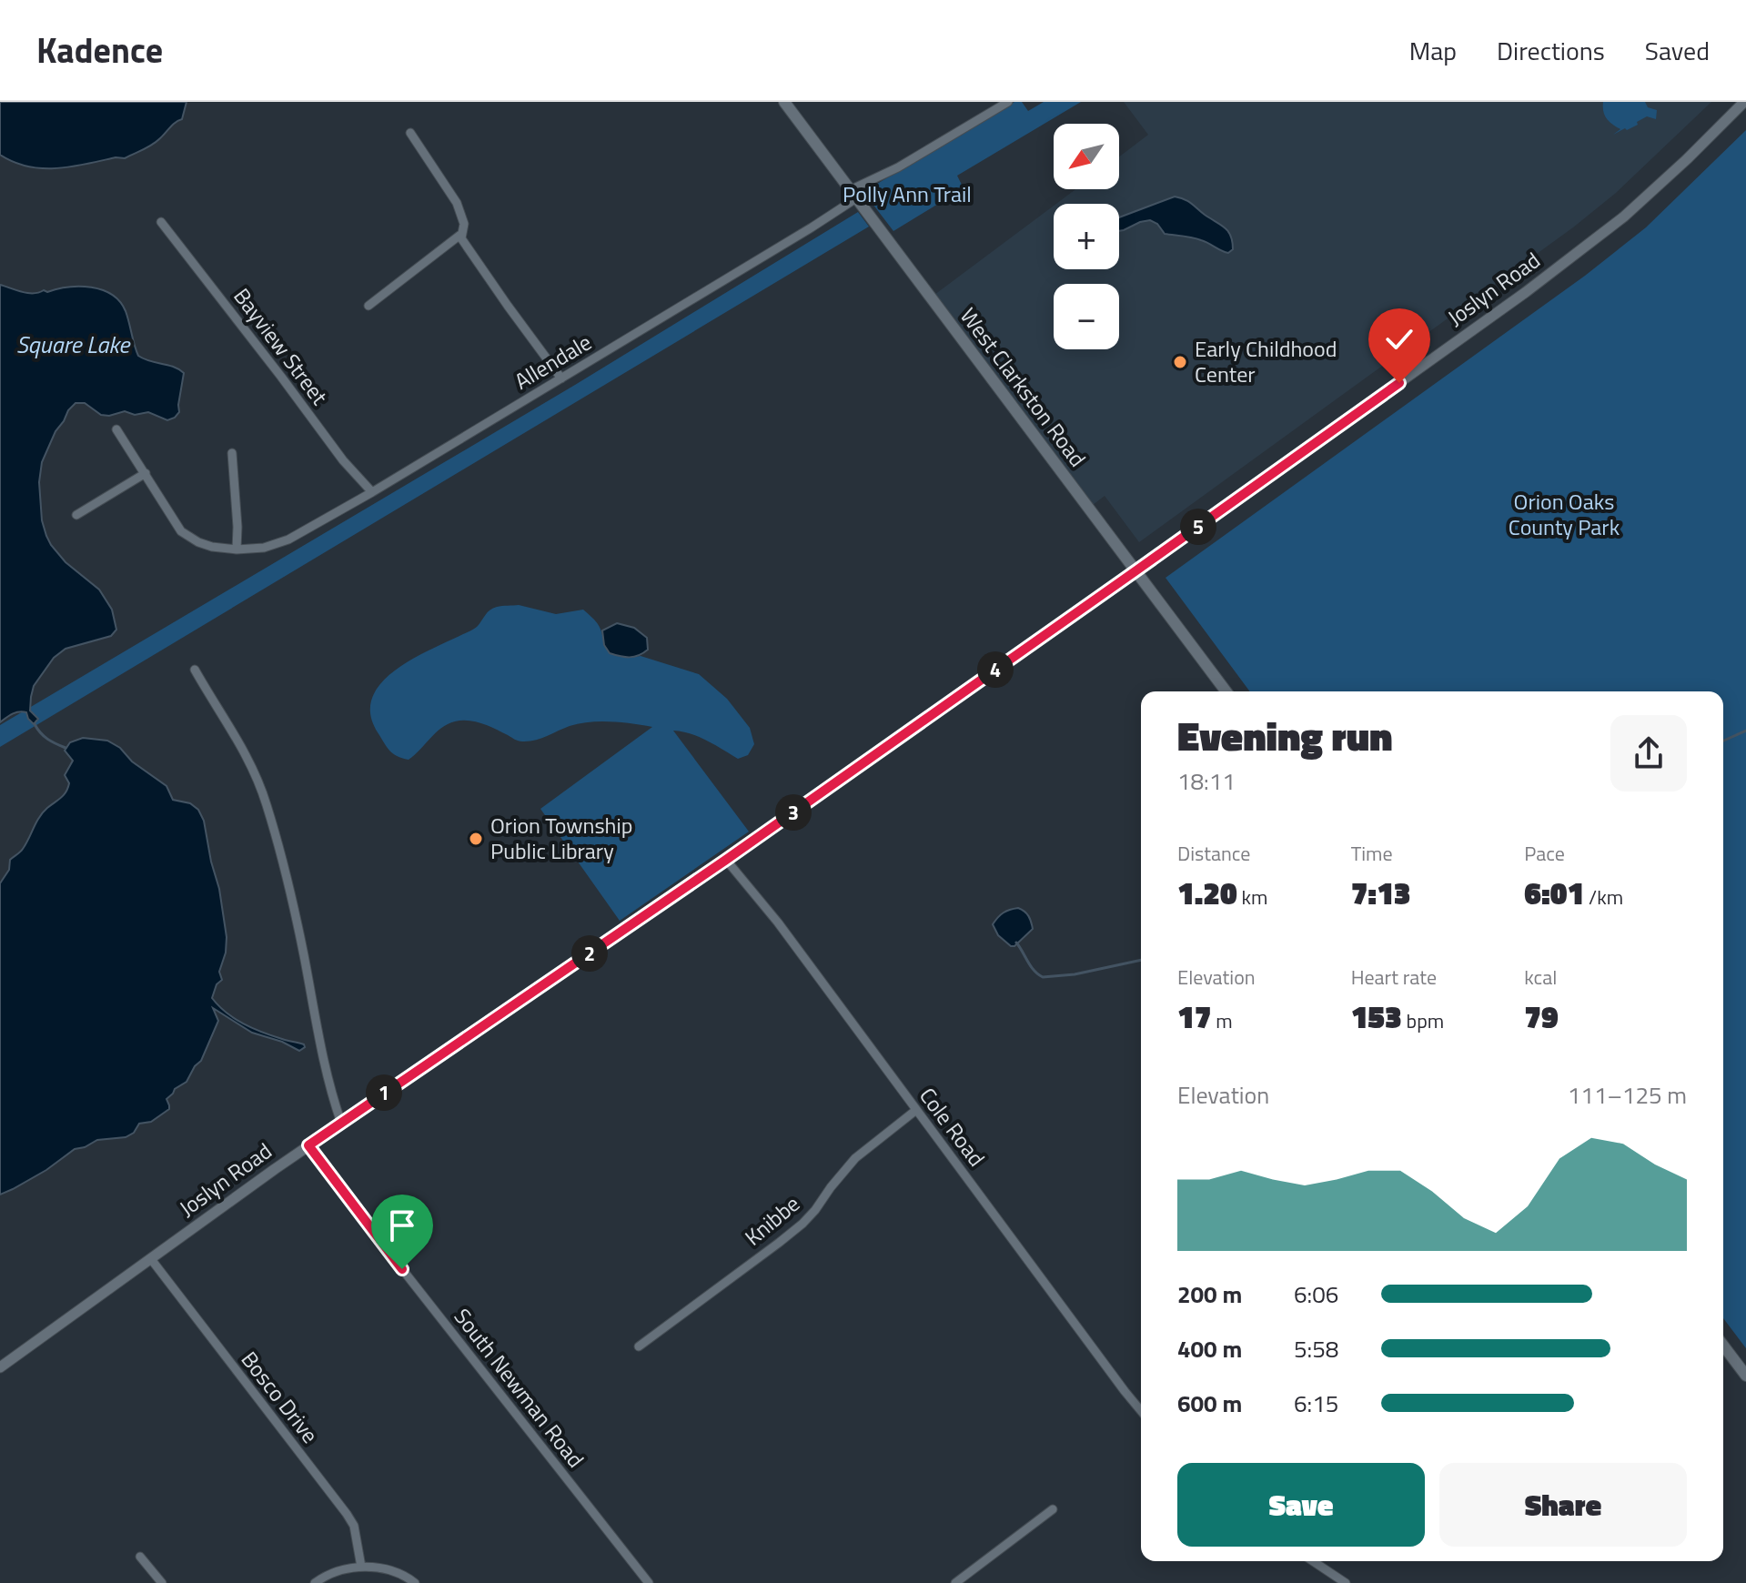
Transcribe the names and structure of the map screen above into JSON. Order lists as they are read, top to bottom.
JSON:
{
  "streets": {
    "main road": ["West Clarkston Road"],
    "street": [
      "Joslyn Road",
      "Bayview Street",
      "Allendale",
      "Cole Road",
      "Knibbe",
      "South Newman Road",
      "Bosco Drive"
    ]
  },
  "crossings": [
    ["Joslyn Road", "West Clarkston Road"],
    ["Joslyn Road", "Cole Road"],
    ["Joslyn Road", "South Newman Road"],
    ["Joslyn Road", "Bosco Drive"],
    ["Bayview Street", "Allendale"],
    ["Allendale", "West Clarkston Road"],
    ["Cole Road", "Knibbe"]
  ],
  "water": ["Square Lake"],
  "parks": ["Polly Ann Trail", "Orion Oaks County Park"],
  "places": ["Early Childhood Center", "Orion Township Public Library"],
  "north": "bottom left",
  "page": {
    "header": "Kadence",
    "nav": ["Map", "Directions", "Saved"],
    "map_buttons": ["+", "−"],
    "pins": [
      "5",
      "4",
      "3",
      "2",
      "1"
    ],
    "heading": ["Evening run", "18:11"],
    "stats": [
      ["Distance", "1.20 km"],
      ["Time", "7:13"],
      ["Pace", "6:01 /km"],
      ["Elevation", "17 m"],
      ["Heart rate", "153 bpm"],
      ["kcal", "79"]
    ],
    "chart": ["Elevation", "111–125 m"],
    "list": [
      {
        "name": "200 m",
        "note": "6:06"
      },
      {
        "name": "400 m",
        "note": "5:58"
      },
      {
        "name": "600 m",
        "note": "6:15"
      }
    ],
    "buttons": ["Save", "Share"]
  }
}
